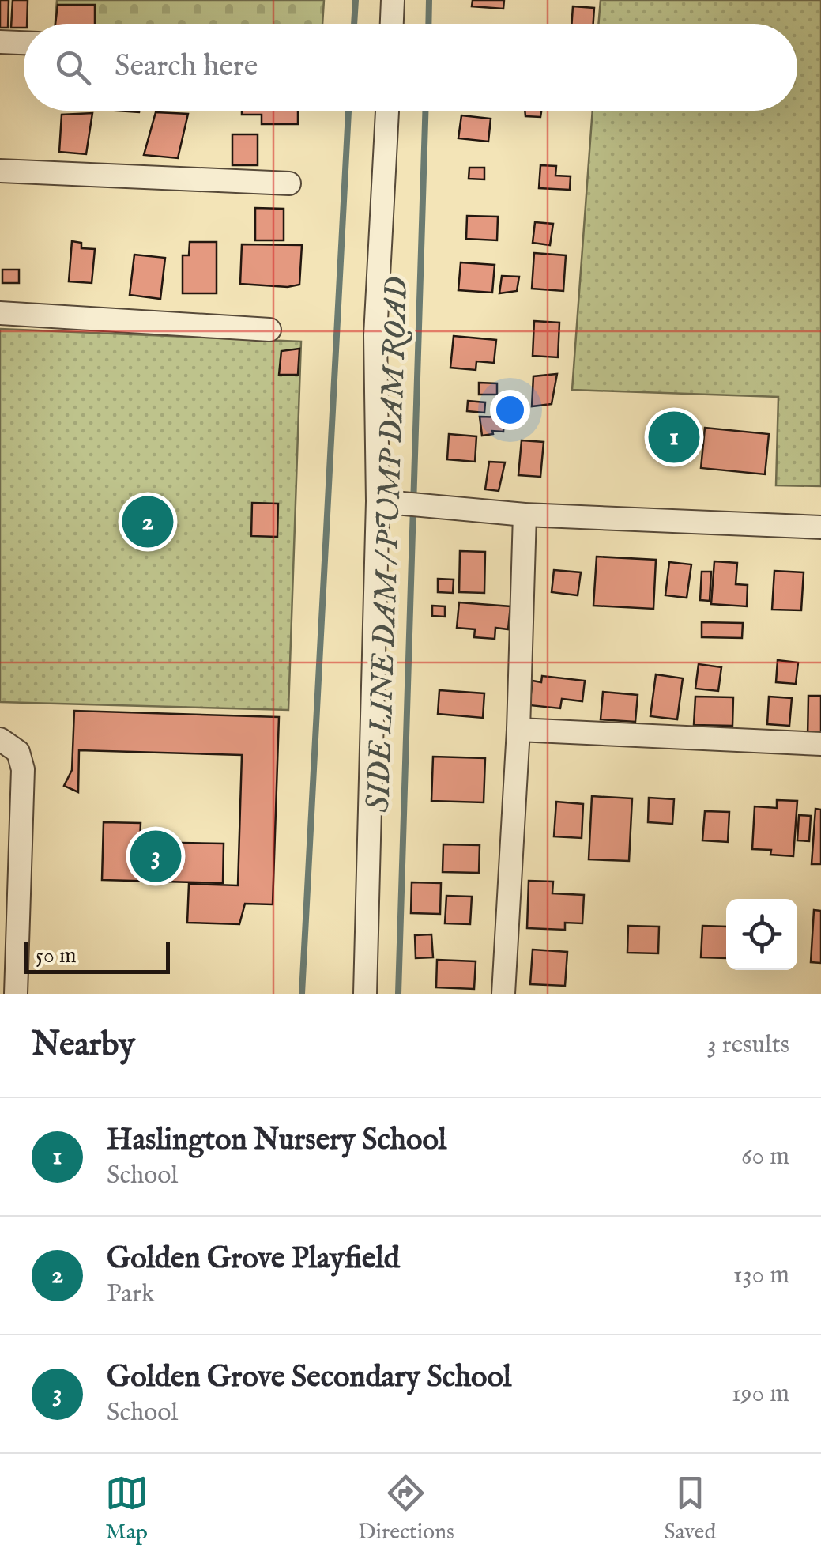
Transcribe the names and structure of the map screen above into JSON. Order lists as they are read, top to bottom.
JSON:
{
  "water": ["SIDE LINE DAM / PUMP DAM ROAD"],
  "scale_bar": "50 m",
  "page": {
    "search": "Search here",
    "pins": ["1", "2", "3"],
    "scale": "50 m",
    "heading": ["Nearby", "3 results"],
    "list": [
      {
        "mark": "1",
        "name": "Haslington Nursery School",
        "note": "School",
        "value": "60 m"
      },
      {
        "mark": "2",
        "name": "Golden Grove Playfield",
        "note": "Park",
        "value": "130 m"
      },
      {
        "mark": "3",
        "name": "Golden Grove Secondary School",
        "note": "School",
        "value": "190 m"
      }
    ],
    "nav": ["Map", "Directions", "Saved"]
  }
}
